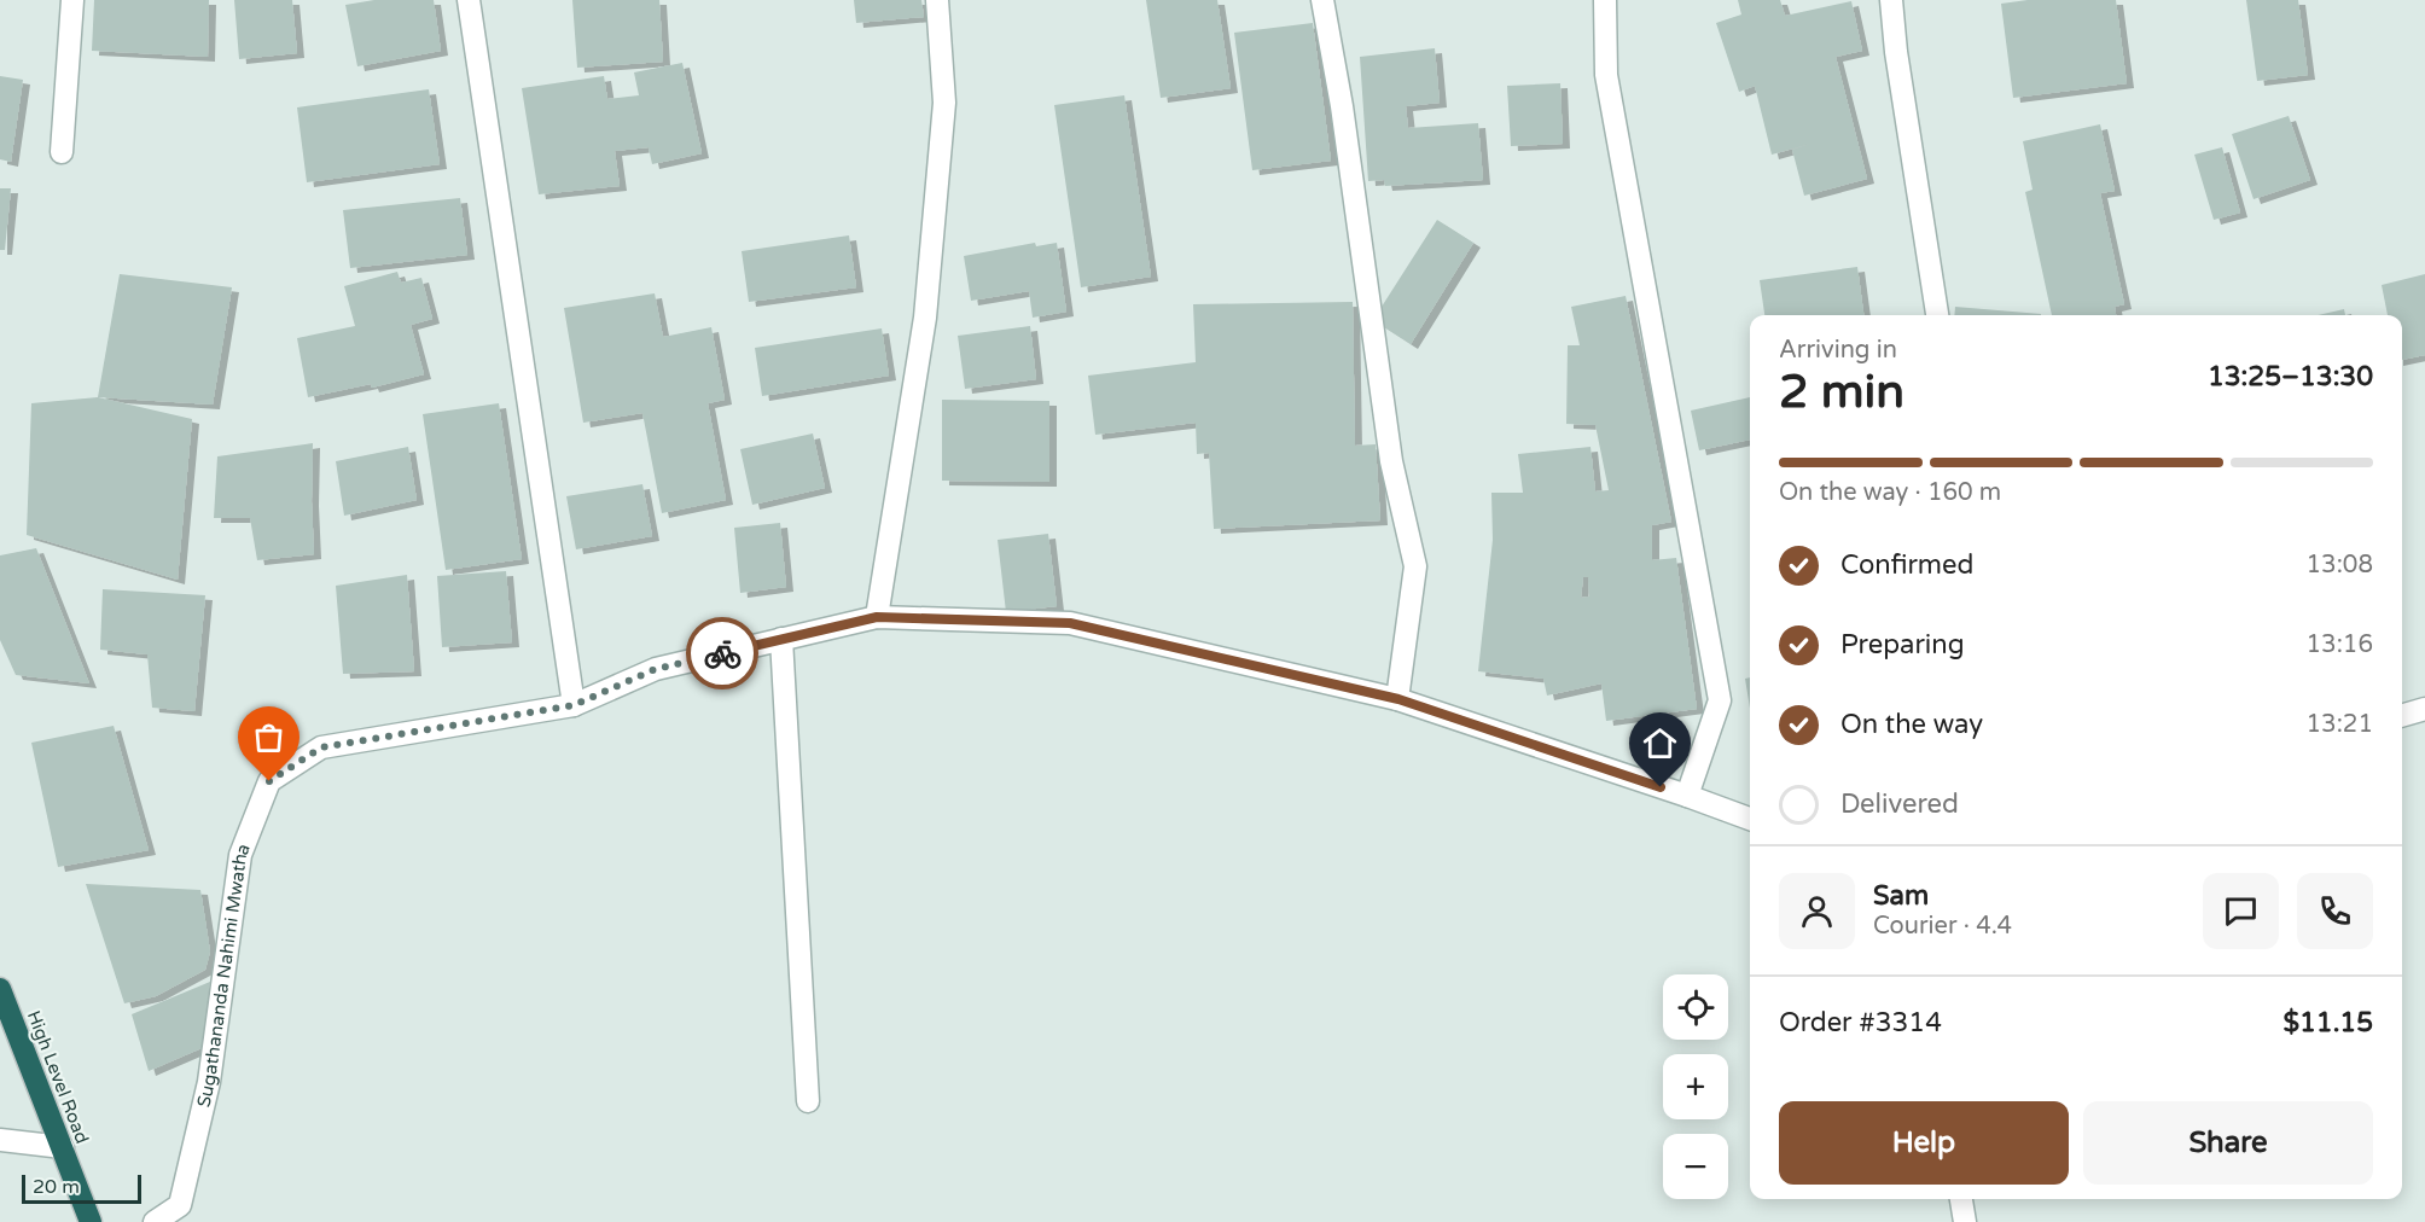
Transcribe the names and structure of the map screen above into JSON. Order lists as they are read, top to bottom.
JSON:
{
  "streets": {
    "highway": ["High Level Road"],
    "street": ["Sugathananda Nahimi Mwatha"]
  },
  "scale_bar": "20 m",
  "page": {
    "heading": ["2 min", "Arriving in", "13:25–13:30"],
    "panel": [
      "Sam",
      "Courier · 4.4",
      "Order #3314",
      "$11.15"
    ],
    "bar": "On the way · 160 m",
    "list": [
      ["Confirmed", "13:08"],
      ["Preparing", "13:16"],
      ["On the way", "13:21"],
      "Delivered"
    ],
    "map_buttons": ["+", "−"],
    "buttons": ["Help", "Share"],
    "scale": "20 m"
  }
}
